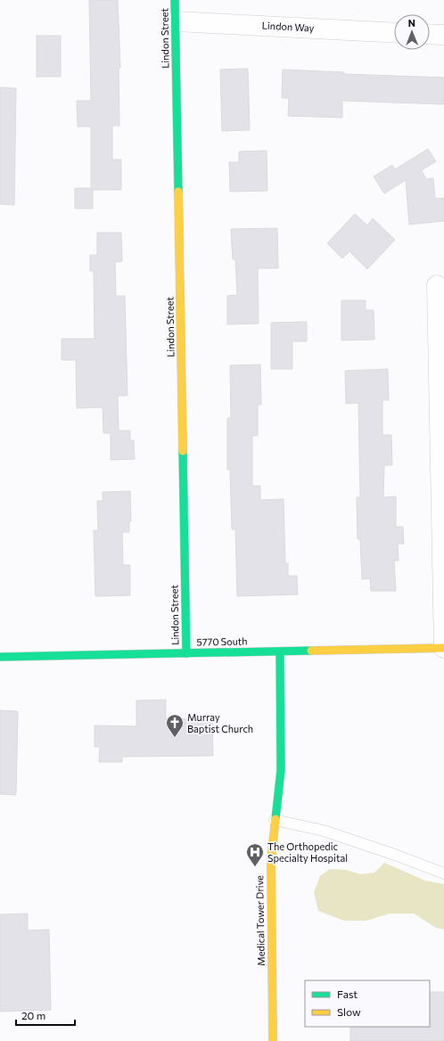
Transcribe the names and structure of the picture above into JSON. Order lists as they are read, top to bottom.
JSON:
{
  "streets": {
    "street": [
      "Lindon Way",
      "Lindon Street",
      "5770 South",
      "Medical Tower Drive"
    ]
  },
  "crossings": [
    ["Lindon Way", "Lindon Street"],
    ["Lindon Street", "5770 South"],
    ["5770 South", "Medical Tower Drive"]
  ],
  "places": {
    "church": ["Murray Baptist Church"],
    "hospital": ["The Orthopedic Specialty Hospital"]
  },
  "legend": ["Fast", "Slow"],
  "scale_bar": "20 m",
  "north": "top"
}
